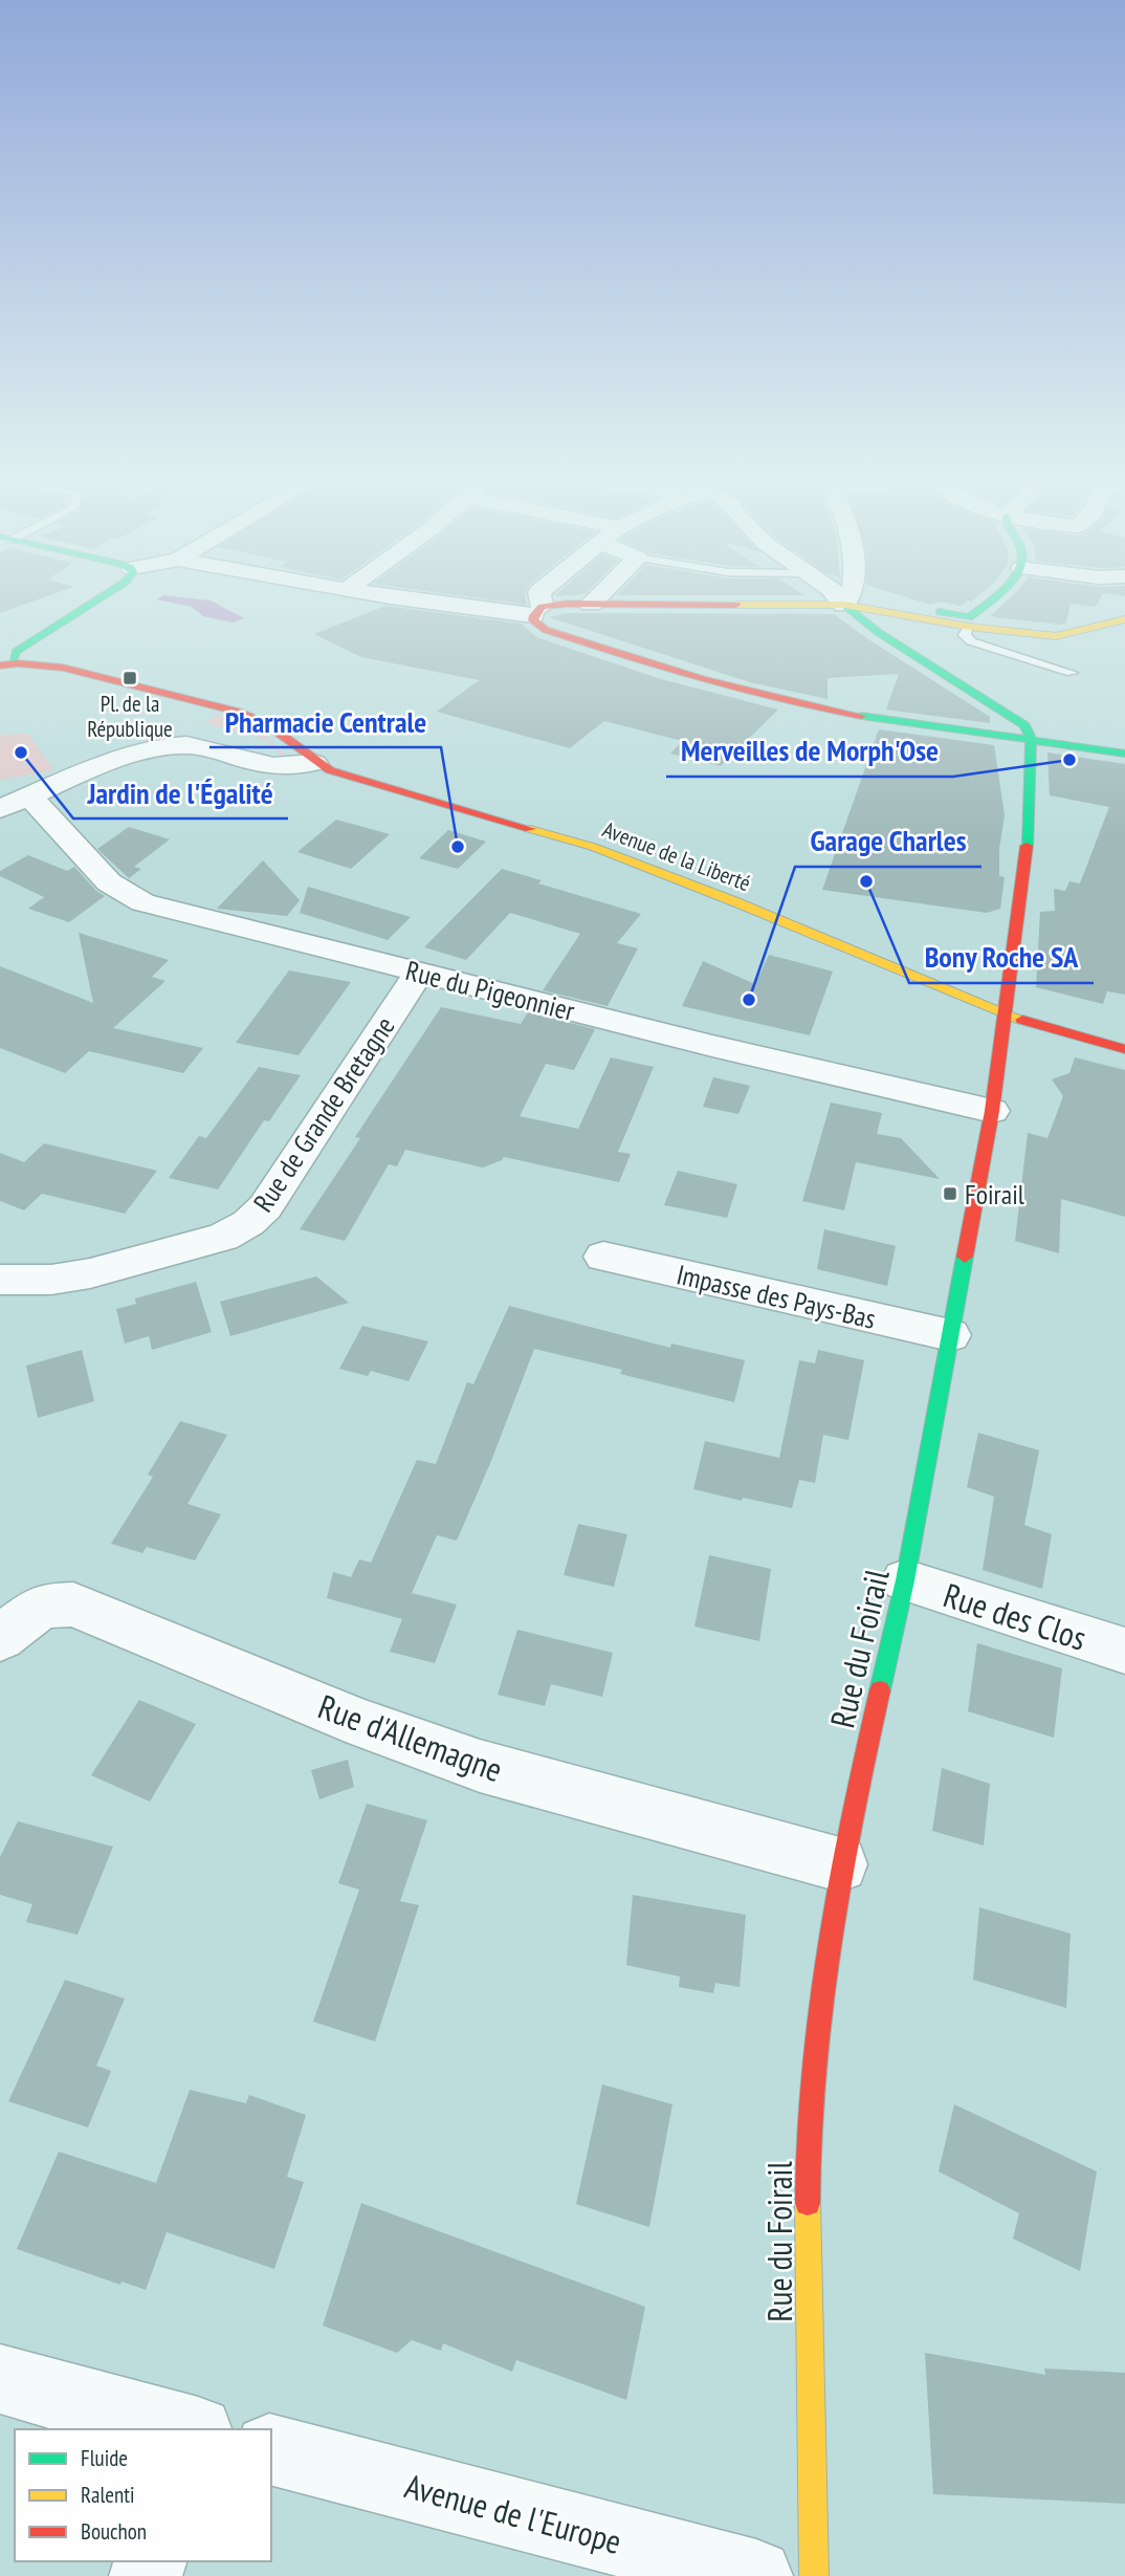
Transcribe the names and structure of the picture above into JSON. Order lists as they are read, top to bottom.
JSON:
{
  "streets": {
    "street": [
      "Avenue de la Liberté",
      "Rue du Pigeonnier",
      "Rue de Grande Bretagne",
      "Impasse des Pays-Bas",
      "Rue des Clos",
      "Rue du Foirail",
      "Rue d'Allemagne",
      "Avenue de l'Europe"
    ]
  },
  "crossings": [
    ["Avenue de la Liberté", "Rue du Foirail"],
    ["Rue du Pigeonnier", "Rue de Grande Bretagne"],
    ["Rue du Pigeonnier", "Rue du Foirail"],
    ["Impasse des Pays-Bas", "Rue du Foirail"],
    ["Rue des Clos", "Rue du Foirail"],
    ["Rue du Foirail", "Rue d'Allemagne"]
  ],
  "places": {
    "transit": ["Pl. de la République", "Foirail"],
    "other": [
      "Jardin de l'Égalité",
      "Merveilles de Morph'Ose",
      "Pharmacie Centrale",
      "Bony Roche SA",
      "Garage Charles"
    ]
  },
  "legend": ["Fluide", "Ralenti", "Bouchon"]
}
